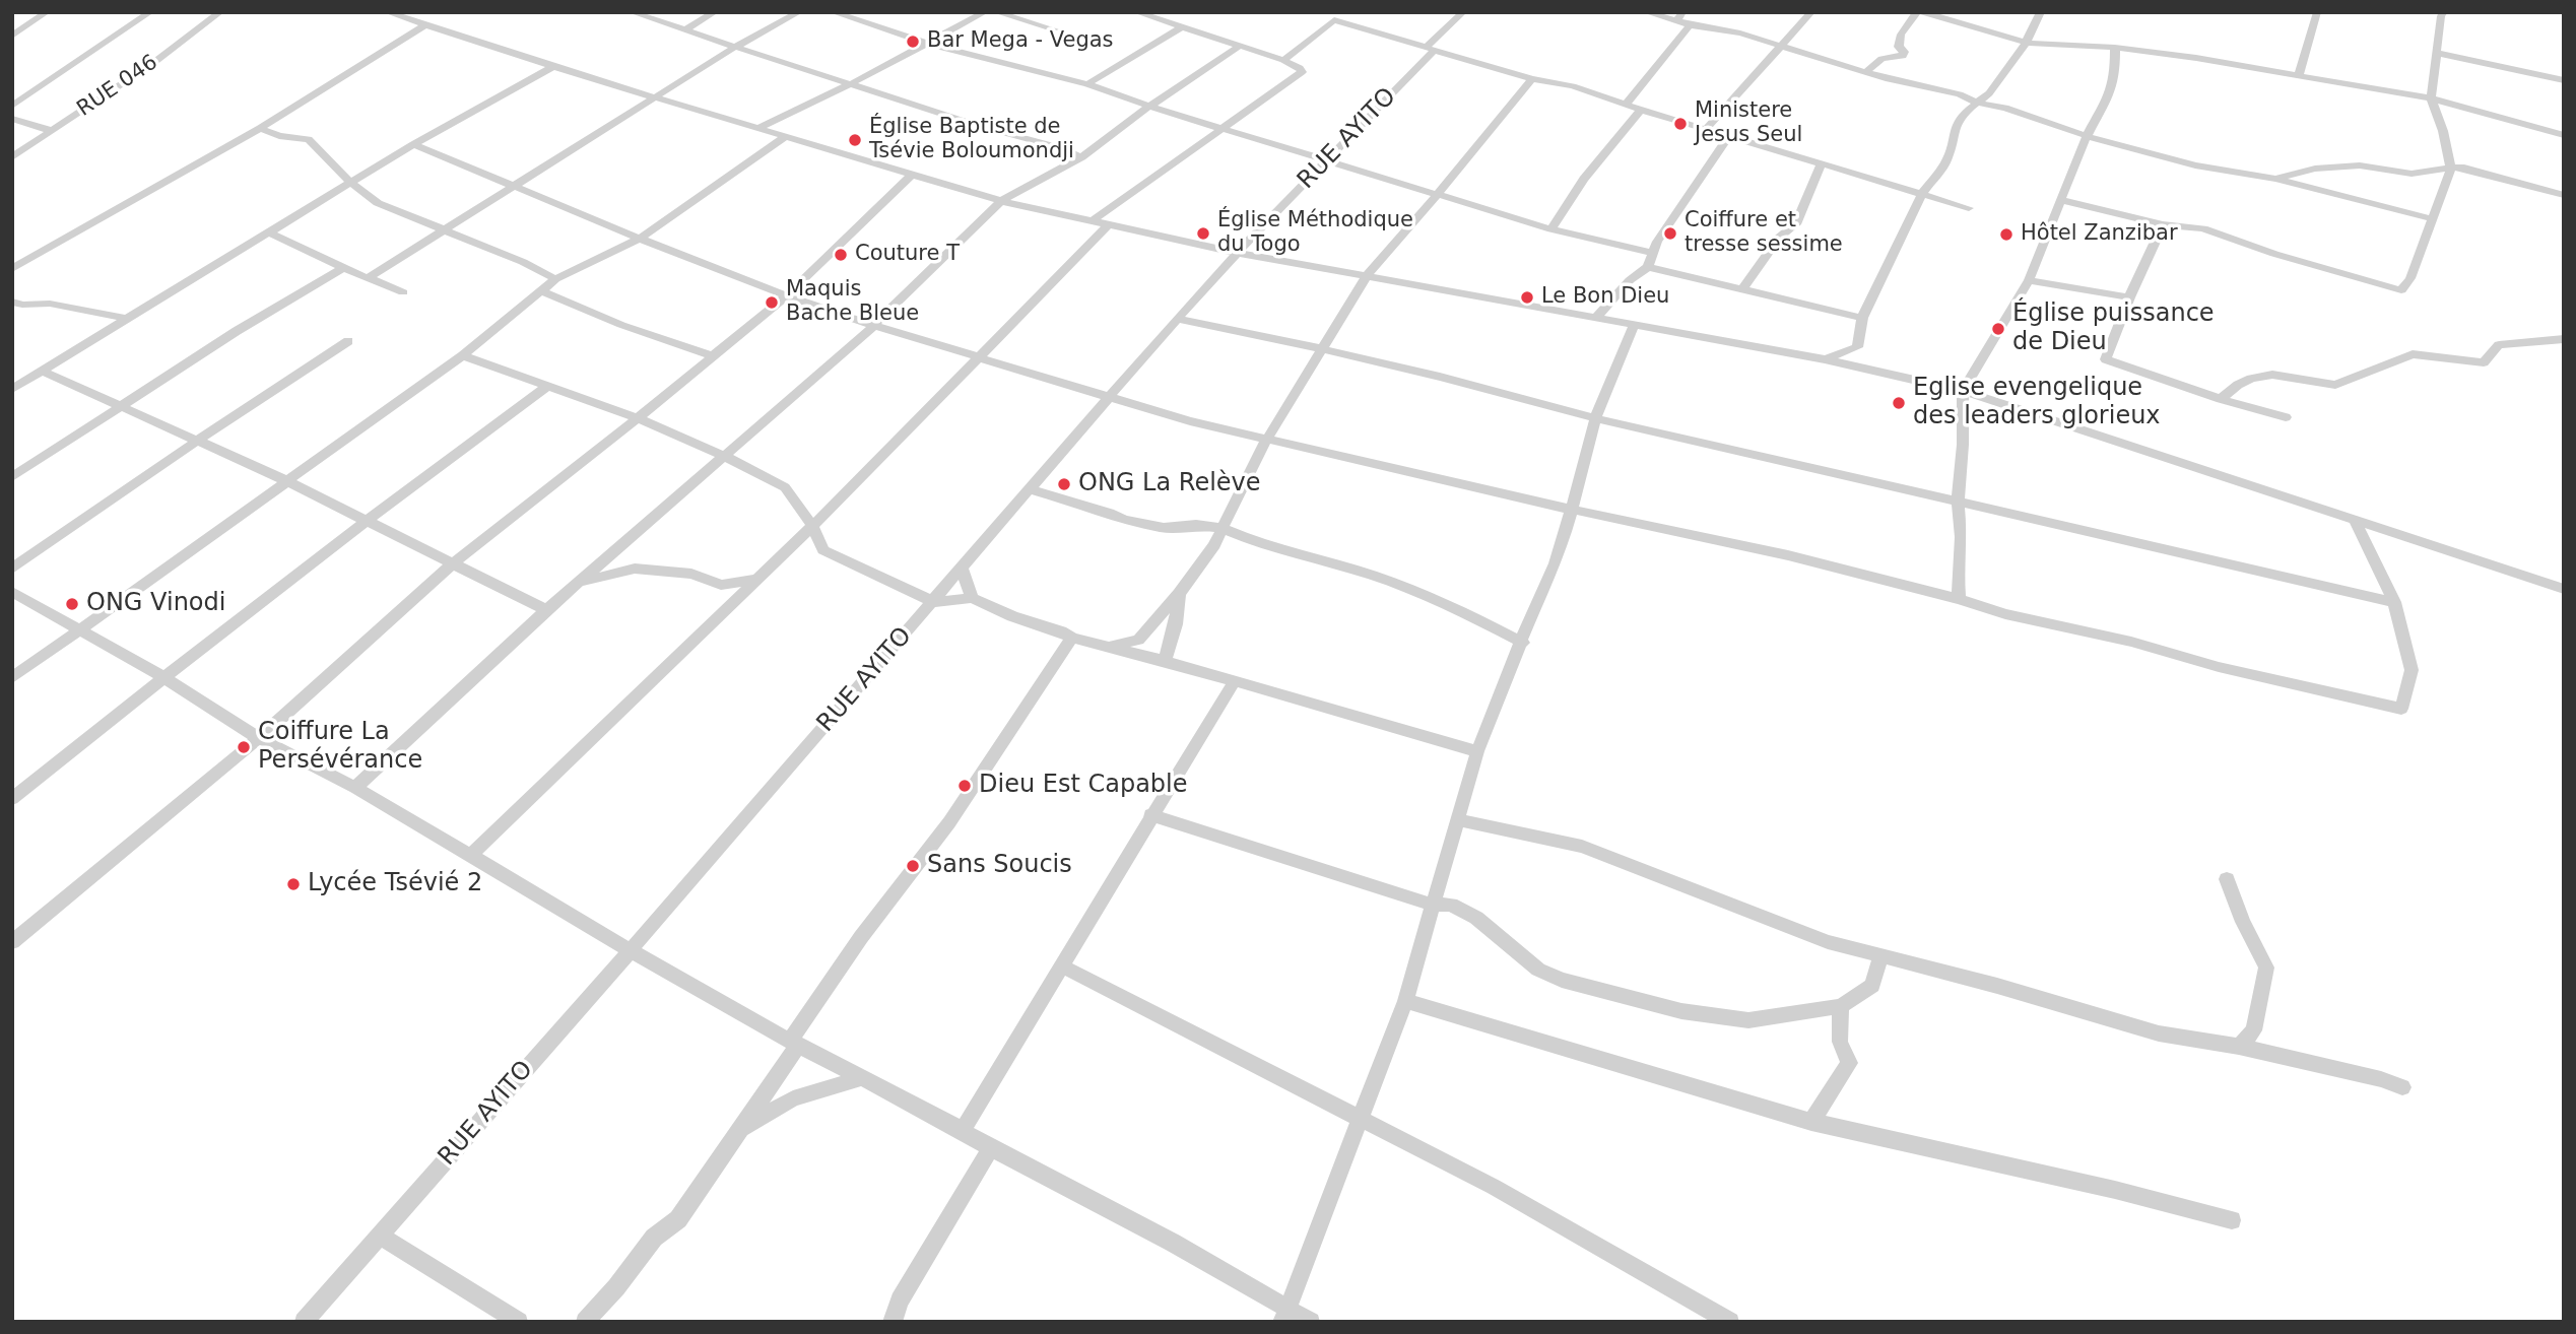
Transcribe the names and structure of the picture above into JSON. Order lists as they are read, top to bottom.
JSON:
{
  "streets": {
    "street": ["RUE 046", "RUE AYITO"]
  },
  "places": [
    "Bar Mega - Vegas",
    "Ministere Jesus Seul",
    "Église Baptiste de Tsévie Boloumondji",
    "Église Méthodique du Togo",
    "Coiffure et tresse sessime",
    "Hôtel Zanzibar",
    "Couture T",
    "Le Bon Dieu",
    "Maquis Bache Bleue",
    "Église puissance de Dieu",
    "Eglise evengelique des leaders glorieux",
    "ONG La Relève",
    "ONG Vinodi",
    "Coiffure La Persévérance",
    "Dieu Est Capable",
    "Sans Soucis",
    "Lycée Tsévié 2"
  ]
}
